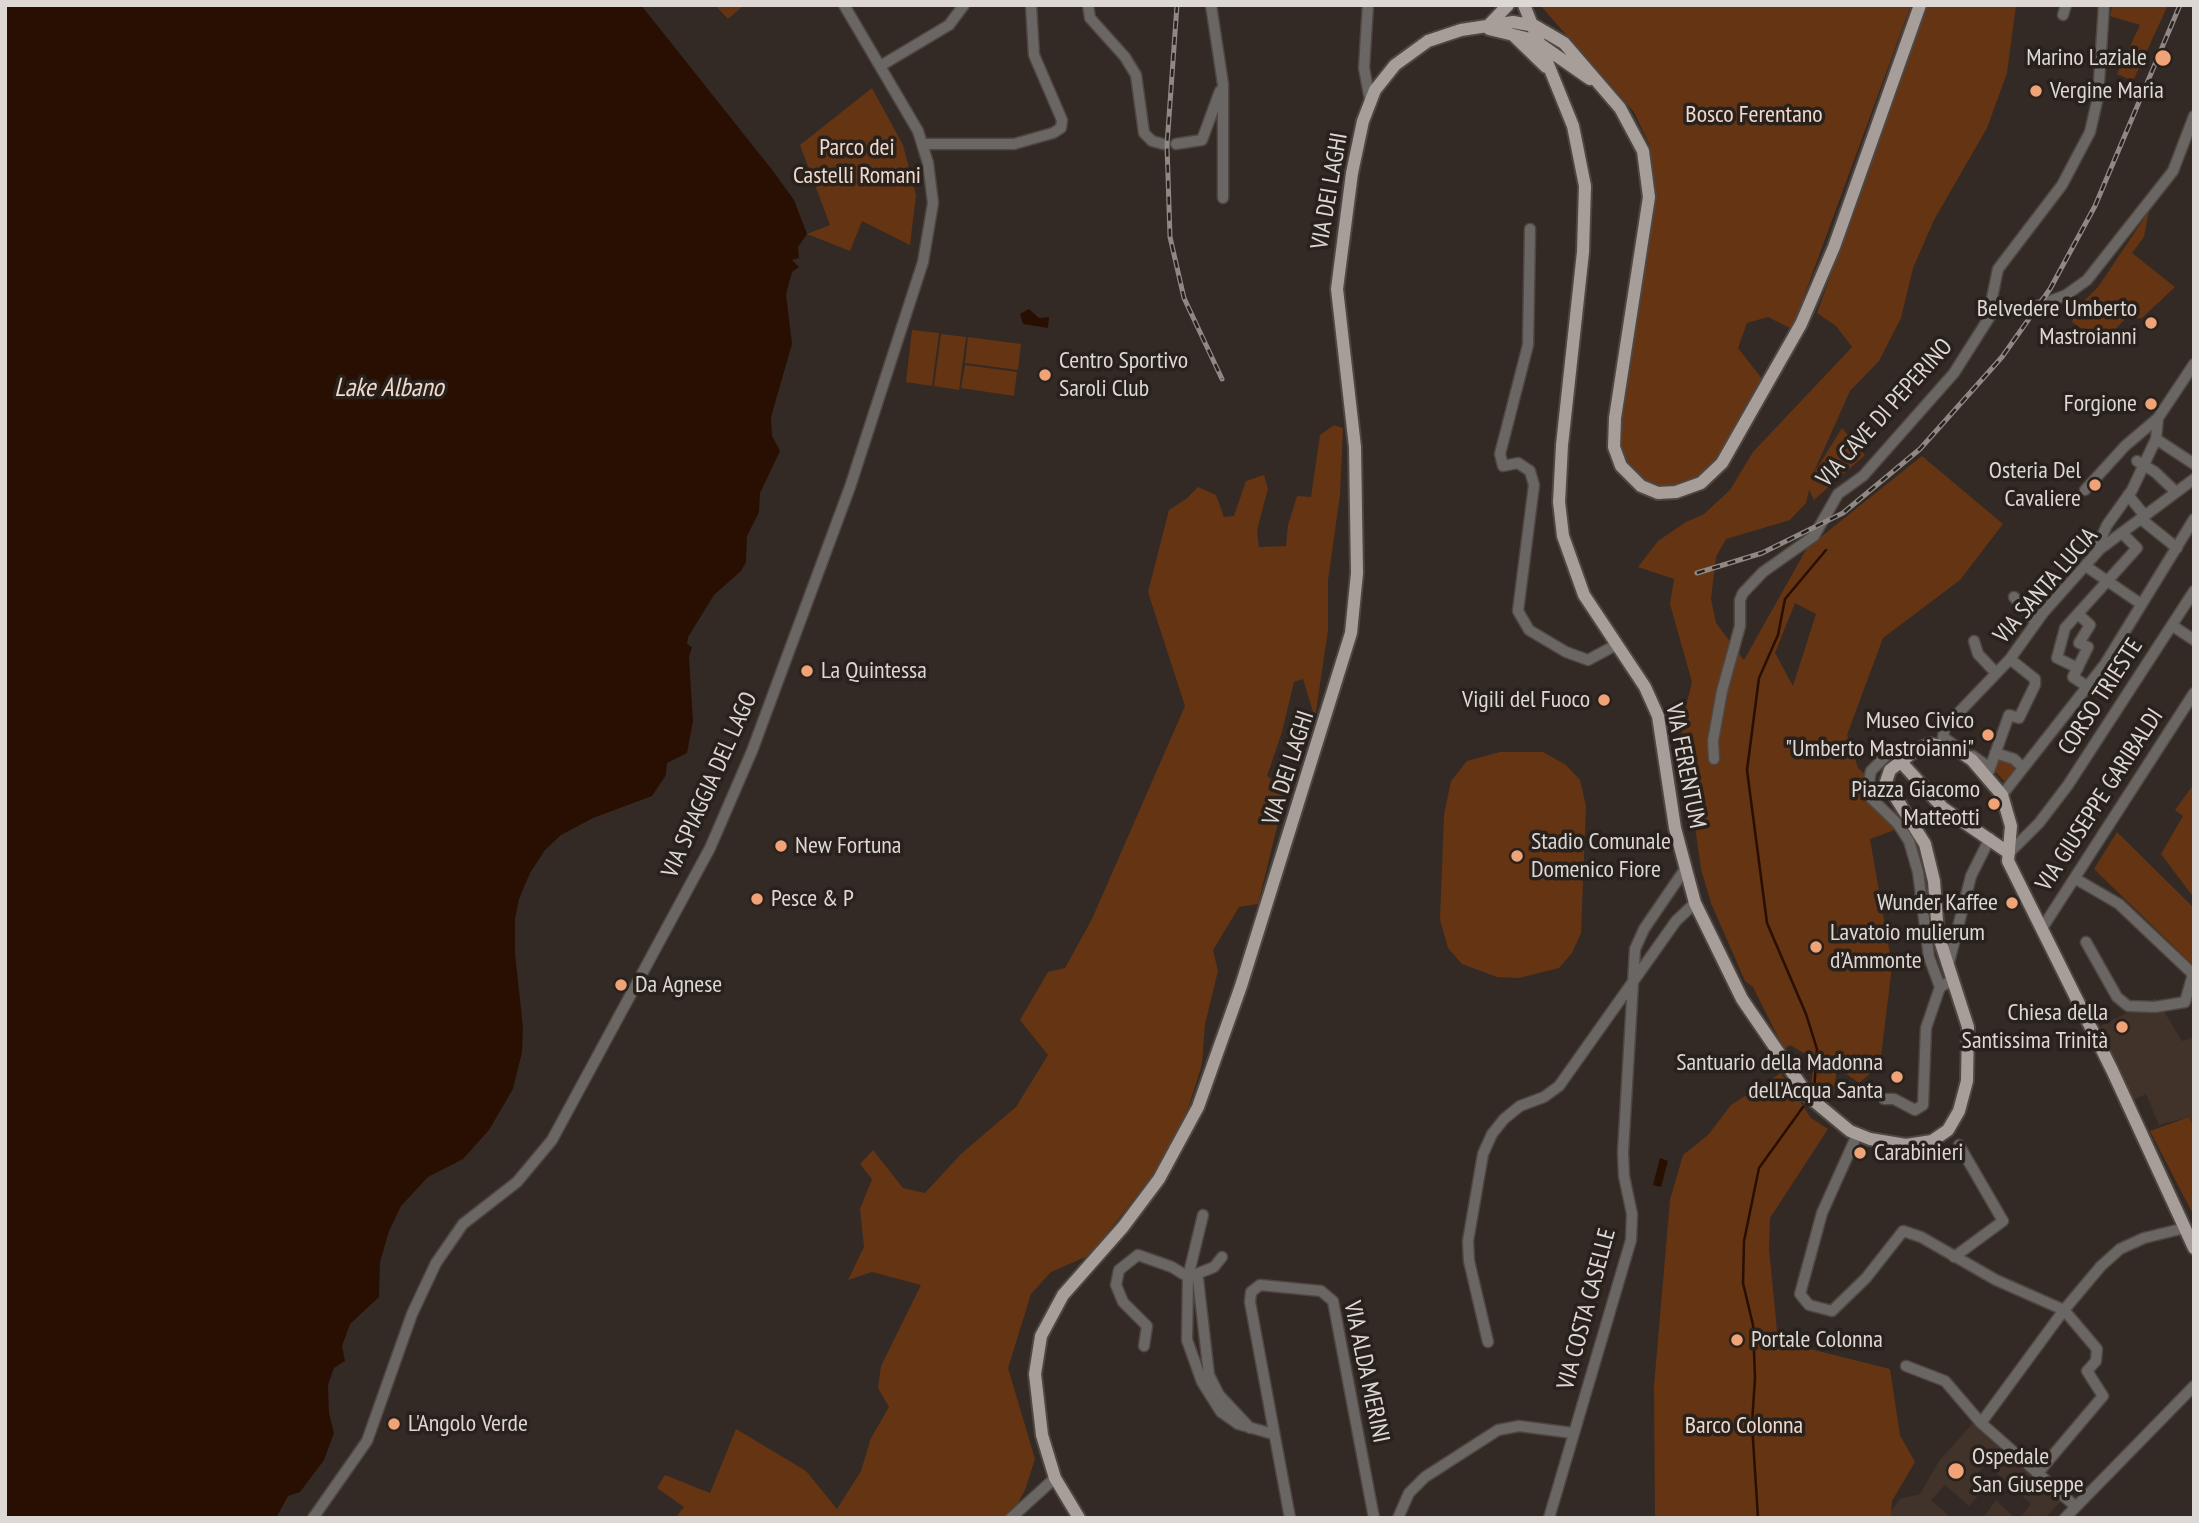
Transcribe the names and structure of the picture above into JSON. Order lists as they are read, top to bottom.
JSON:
{
  "streets": {
    "main road": ["VIA DEI LAGHI", "VIA FERENTUM"],
    "street": [
      "VIA CAVE DI PEPERINO",
      "VIA SANTA LUCIA",
      "CORSO TRIESTE",
      "VIA SPIAGGIA DEL LAGO",
      "VIA GIUSEPPE GARIBALDI",
      "VIA COSTA CASELLE",
      "VIA ALDA MERINI"
    ]
  },
  "crossings": [
    ["VIA DEI LAGHI", "VIA FERENTUM"],
    ["VIA FERENTUM", "VIA COSTA CASELLE"]
  ],
  "water": ["Lake Albano"],
  "parks": ["Bosco Ferentano", "Parco dei Castelli Romani", "Barco Colonna"],
  "places": [
    "Marino Laziale",
    "Vergine Maria",
    "Belvedere Umberto Mastroianni",
    "Centro Sportivo Saroli Club",
    "Forgione",
    "Osteria Del Cavaliere",
    "La Quintessa",
    "Vigili del Fuoco",
    "Museo Civico \"Umberto Mastroianni\"",
    "Piazza Giacomo Matteotti",
    "New Fortuna",
    "Stadio Comunale Domenico Fiore",
    "Pesce & P",
    "Wunder Kaffee",
    "Lavatoio mulierum d’Ammonte",
    "Da Agnese",
    "Chiesa della Santissima Trinità",
    "Santuario della Madonna dell'Acqua Santa",
    "Carabinieri",
    "Portale Colonna",
    "L'Angolo Verde",
    "Ospedale San Giuseppe"
  ]
}
